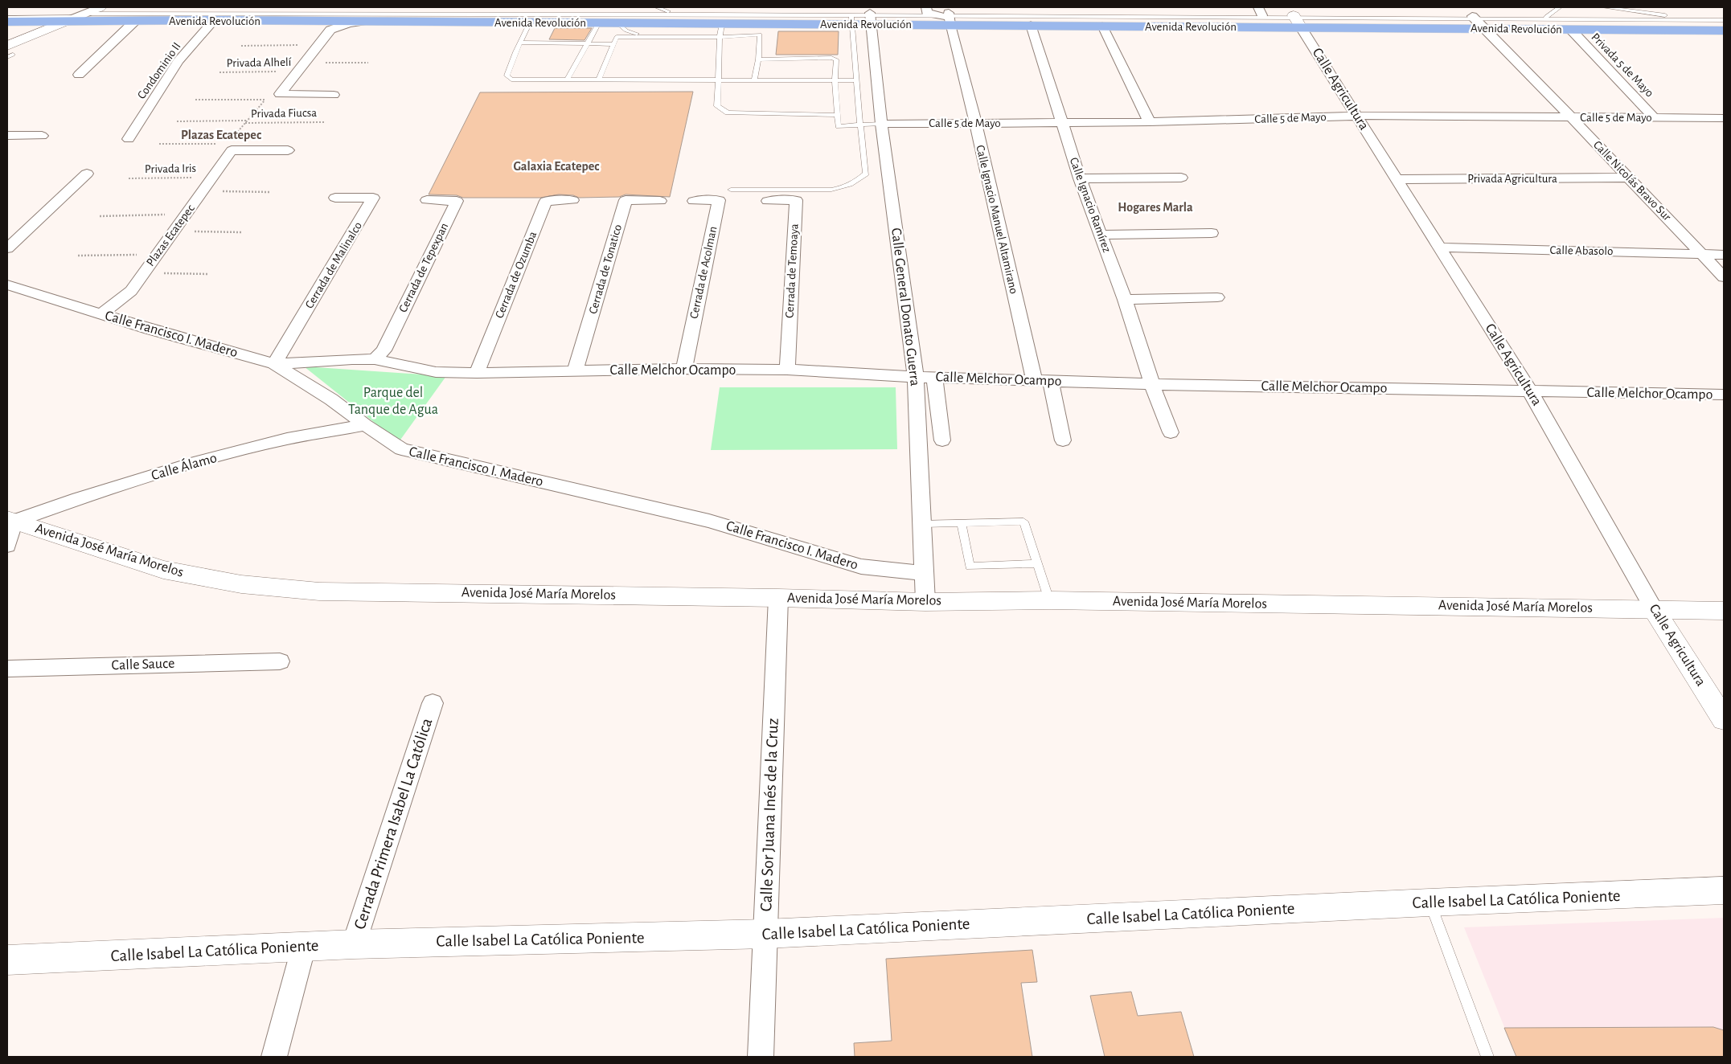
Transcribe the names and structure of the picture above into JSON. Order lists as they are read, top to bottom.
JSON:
{
  "streets": {
    "main road": [
      "Avenida Revolución",
      "Calle Agricultura",
      "Avenida José María Morelos",
      "Calle Isabel La Católica Poniente"
    ],
    "street": [
      "Privada 5 de Mayo",
      "Condominio II",
      "Calle 5 de Mayo",
      "Privada Agricultura",
      "Calle Nicolás Bravo Sur",
      "Calle Ignacio Ramírez",
      "Calle Ignacio Manuel Altamirano",
      "Plazas Ecatepec",
      "Calle Abasolo",
      "Cerrada de Malinalco",
      "Cerrada de Tepexpan",
      "Cerrada de Tonatico",
      "Cerrada de Temoaya",
      "Cerrada de Acolman",
      "Cerrada de Ozumba",
      "Calle General Donato Guerra",
      "Calle Francisco I. Madero",
      "Calle Melchor Ocampo",
      "Calle Álamo",
      "Calle Sauce",
      "Calle Sor Juana Inés de la Cruz",
      "Cerrada Primera Isabel La Católica"
    ],
    "path": ["Privada Alhelí", "Privada Fiucsa", "Privada Iris"]
  },
  "crossings": [
    ["Avenida Revolución", "Privada 5 de Mayo"],
    ["Avenida Revolución", "Condominio II"],
    ["Avenida Revolución", "Calle Agricultura"],
    ["Avenida Revolución", "Calle Nicolás Bravo Sur"],
    ["Avenida Revolución", "Calle Ignacio Ramírez"],
    ["Avenida Revolución", "Calle Ignacio Manuel Altamirano"],
    ["Avenida Revolución", "Calle General Donato Guerra"],
    ["Privada 5 de Mayo", "Calle 5 de Mayo"],
    ["Calle Agricultura", "Calle 5 de Mayo"],
    ["Calle Agricultura", "Privada Agricultura"],
    ["Calle Agricultura", "Calle Abasolo"],
    ["Calle Agricultura", "Calle Melchor Ocampo"],
    ["Calle Agricultura", "Avenida José María Morelos"],
    ["Calle 5 de Mayo", "Calle Nicolás Bravo Sur"],
    ["Calle 5 de Mayo", "Calle Ignacio Ramírez"],
    ["Calle 5 de Mayo", "Calle Ignacio Manuel Altamirano"],
    ["Calle 5 de Mayo", "Calle General Donato Guerra"],
    ["Privada Iris", "Plazas Ecatepec"],
    ["Privada Agricultura", "Calle Nicolás Bravo Sur"],
    ["Calle Nicolás Bravo Sur", "Calle Abasolo"],
    ["Calle Ignacio Ramírez", "Calle Melchor Ocampo"],
    ["Calle Ignacio Manuel Altamirano", "Calle Melchor Ocampo"],
    ["Plazas Ecatepec", "Calle Francisco I. Madero"],
    ["Cerrada de Malinalco", "Calle Francisco I. Madero"],
    ["Cerrada de Malinalco", "Calle Melchor Ocampo"],
    ["Cerrada de Tepexpan", "Calle Melchor Ocampo"],
    ["Cerrada de Tonatico", "Calle Melchor Ocampo"],
    ["Cerrada de Temoaya", "Calle Melchor Ocampo"],
    ["Cerrada de Acolman", "Calle Melchor Ocampo"],
    ["Cerrada de Ozumba", "Calle Melchor Ocampo"],
    ["Calle General Donato Guerra", "Calle Francisco I. Madero"],
    ["Calle General Donato Guerra", "Calle Melchor Ocampo"],
    ["Calle General Donato Guerra", "Avenida José María Morelos"],
    ["Calle Francisco I. Madero", "Calle Melchor Ocampo"],
    ["Calle Francisco I. Madero", "Calle Álamo"],
    ["Calle Álamo", "Avenida José María Morelos"],
    ["Avenida José María Morelos", "Calle Sor Juana Inés de la Cruz"],
    ["Calle Sor Juana Inés de la Cruz", "Calle Isabel La Católica Poniente"],
    ["Cerrada Primera Isabel La Católica", "Calle Isabel La Católica Poniente"]
  ],
  "districts": ["Plazas Ecatepec", "Galaxia Ecatepec", "Hogares Marla"],
  "parks": ["Parque del Tanque de Agua"]
}
